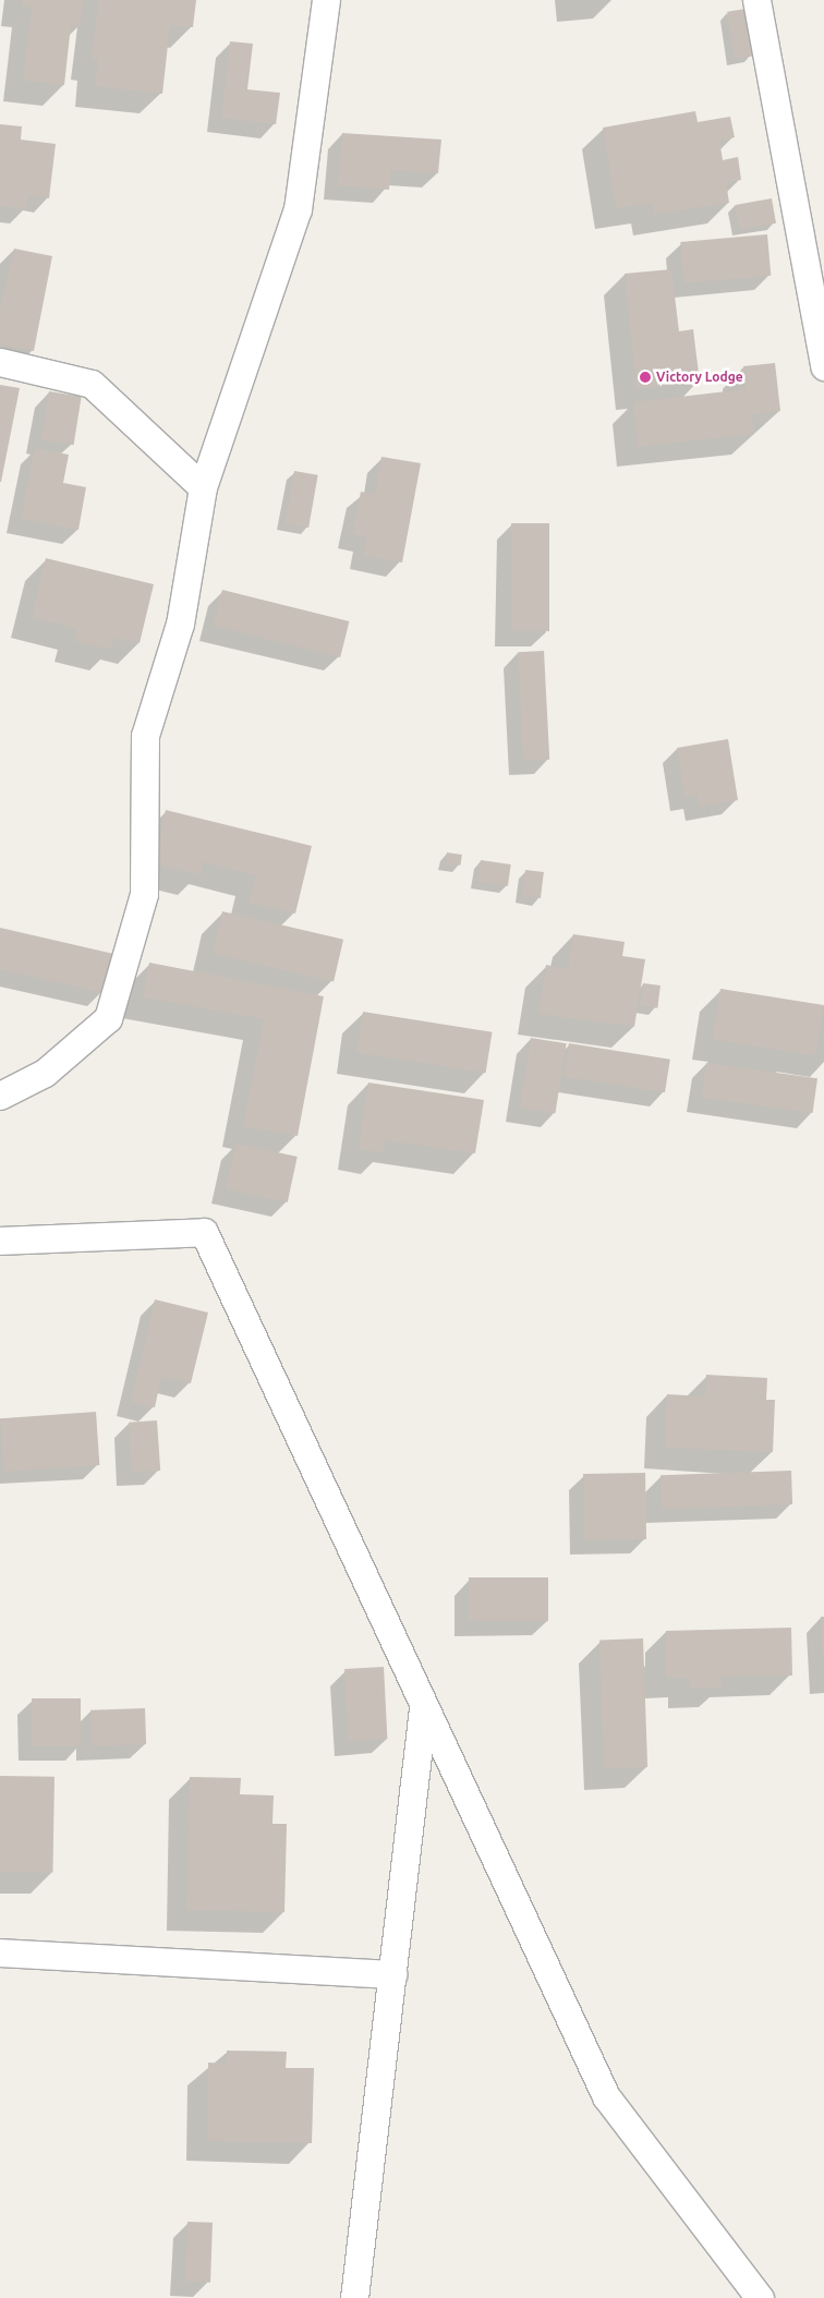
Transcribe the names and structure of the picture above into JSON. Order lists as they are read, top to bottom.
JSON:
{
  "places": ["Victory Lodge"]
}
